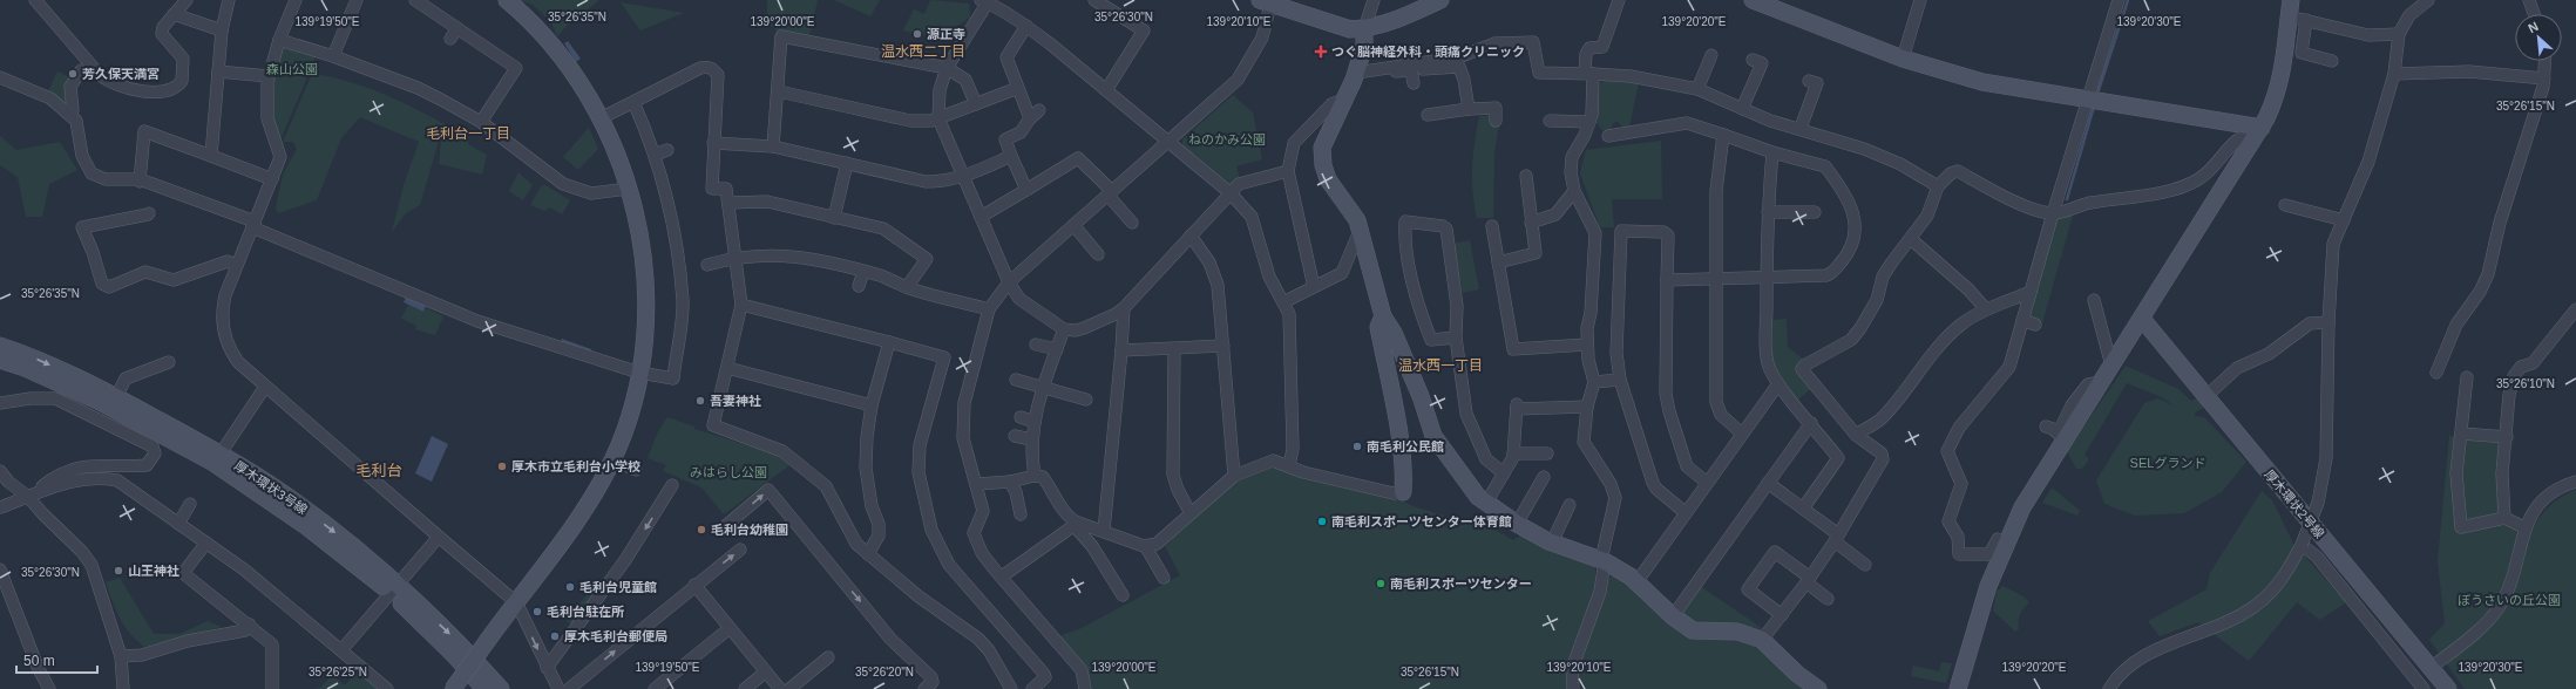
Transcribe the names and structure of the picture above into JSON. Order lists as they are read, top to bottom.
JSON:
{
  "streets": {
    "street": ["厚木環状3号線", "厚木環状2号線"]
  },
  "districts": [
    "温水西二丁目",
    "毛利台一丁目",
    "温水西一丁目",
    "毛利台"
  ],
  "parks": [
    "森山公園",
    "ねのかみ公園",
    "SELグランド",
    "みはらし公園",
    "ぼうさいの丘公園"
  ],
  "places": {
    "other": [
      "源正寺",
      "芳久保天満宮",
      "吾妻神社",
      "南毛利公民館",
      "厚木市立毛利台小学校",
      "南毛利スポーツセンター体育館",
      "毛利台幼稚園",
      "山王神社",
      "南毛利スポーツセンター",
      "毛利台児童館",
      "毛利台駐在所",
      "厚木毛利台郵便局"
    ],
    "health": ["つぐ脳神経外科・頭痛クリニック"]
  },
  "scale_bar": "50 m",
  "north": "top left",
  "coordinates": [
    "35°26'30\"N",
    "35°26'35\"N",
    "139°19'50\"E",
    "139°20'00\"E",
    "139°20'10\"E",
    "139°20'20\"E",
    "139°20'30\"E",
    "35°26'15\"N",
    "35°26'10\"N",
    "35°26'25\"N",
    "35°26'20\"N"
  ]
}
